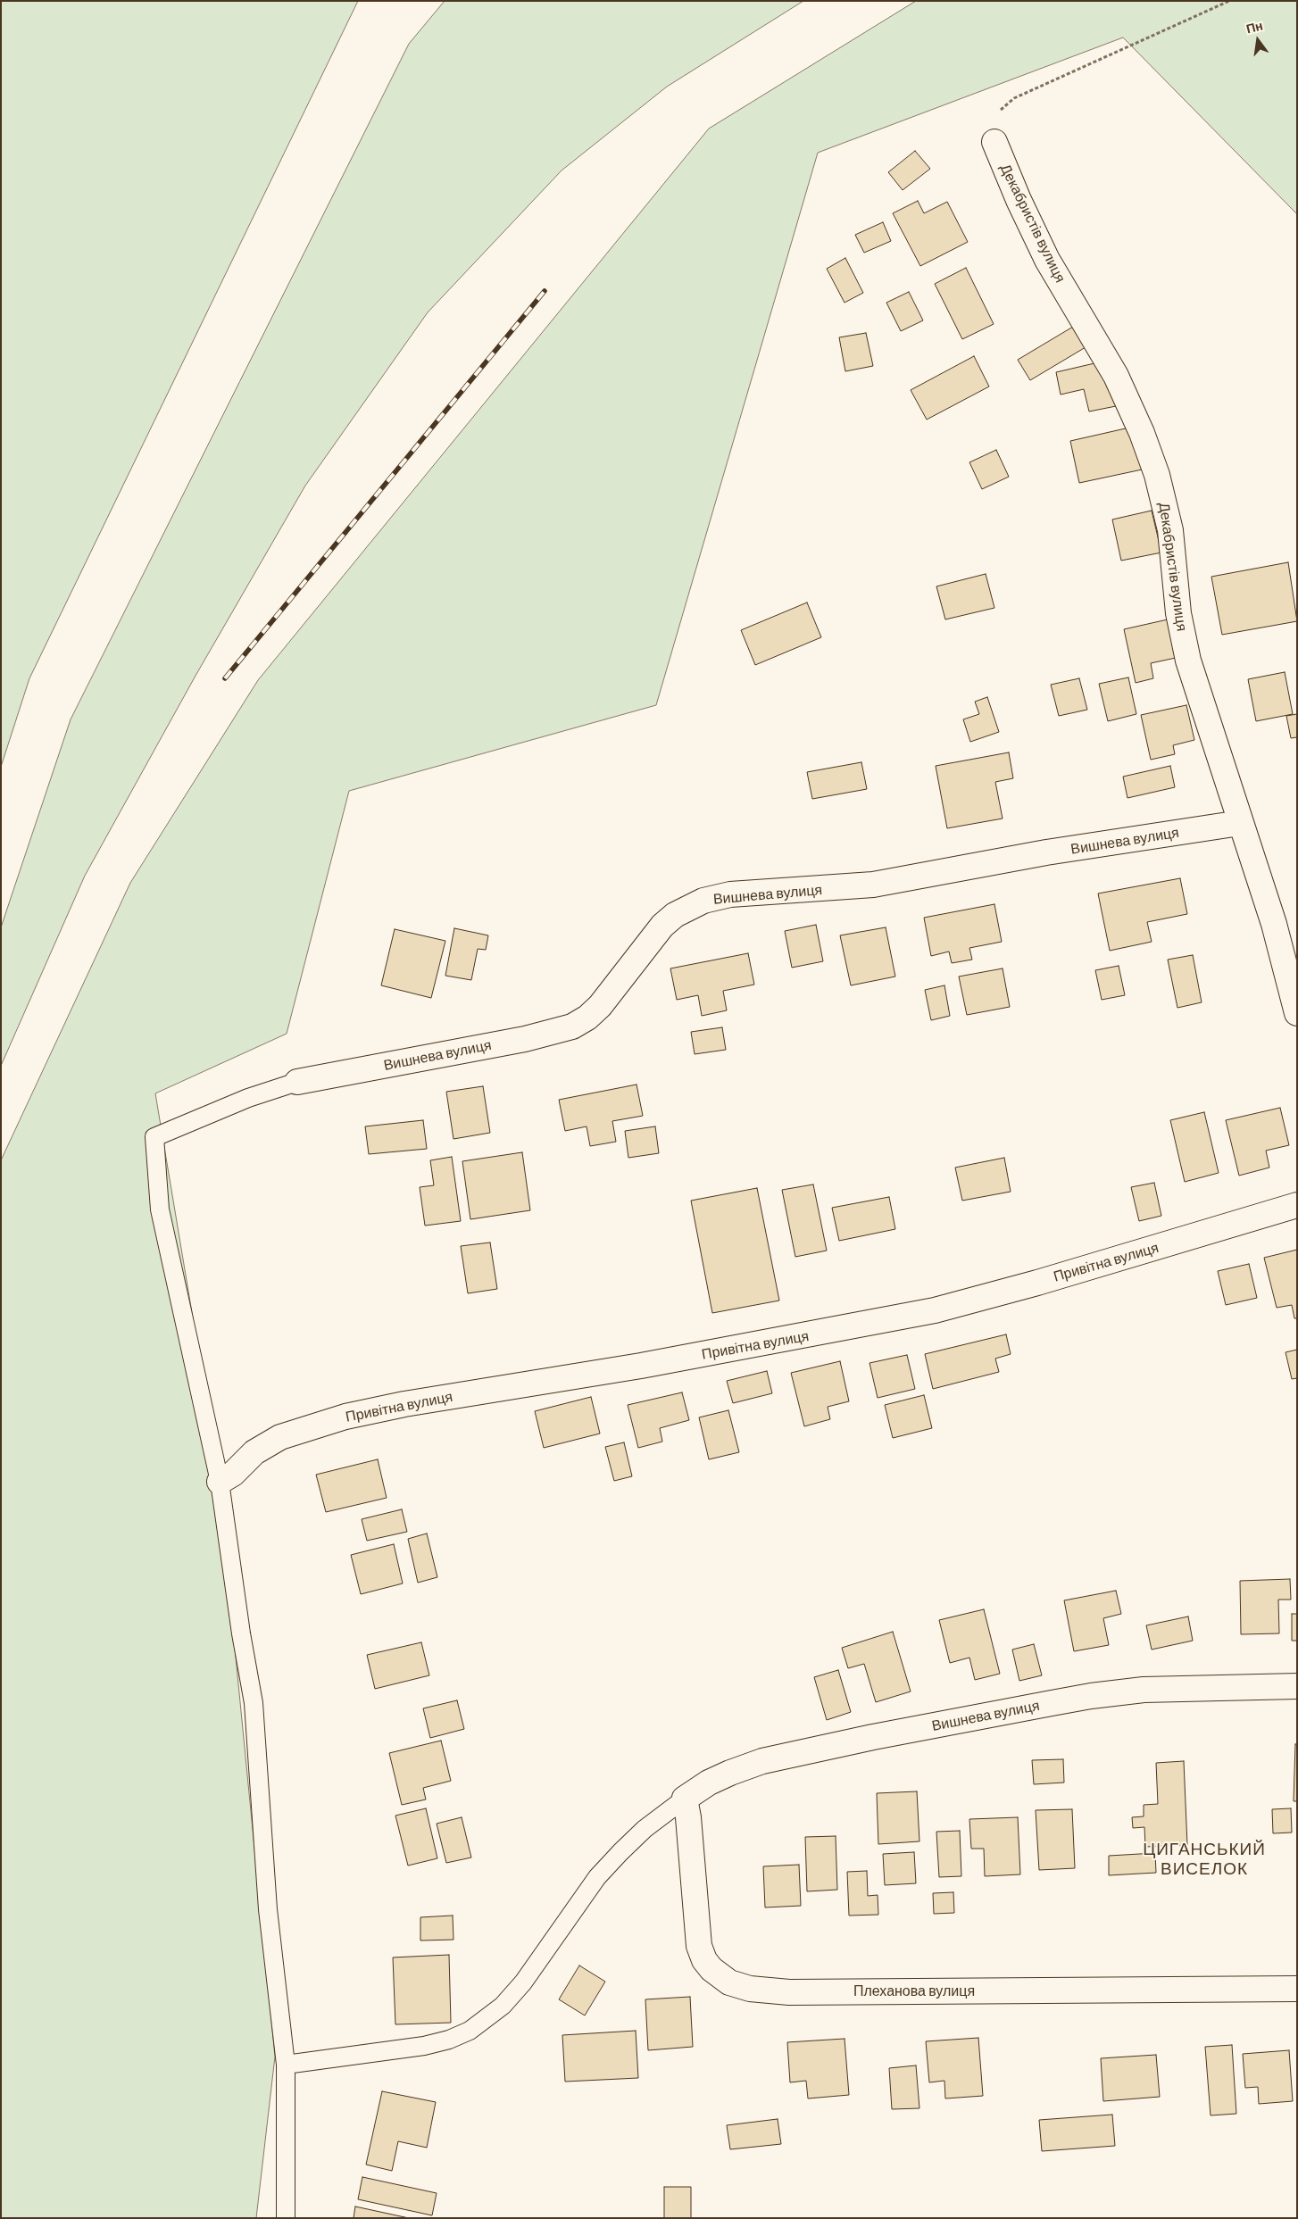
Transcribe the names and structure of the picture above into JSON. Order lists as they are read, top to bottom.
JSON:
{
  "streets": {
    "street": [
      "Декабристів вулиця",
      "Вишнева вулиця",
      "Привітна вулиця",
      "Плеханова вулиця"
    ]
  },
  "crossings": [
    ["Декабристів вулиця", "Вишнева вулиця"],
    ["Вишнева вулиця", "Плеханова вулиця"]
  ],
  "districts": ["ЦИГАНСЬКИЙ ВИСЕЛОК"],
  "north": "top"
}
